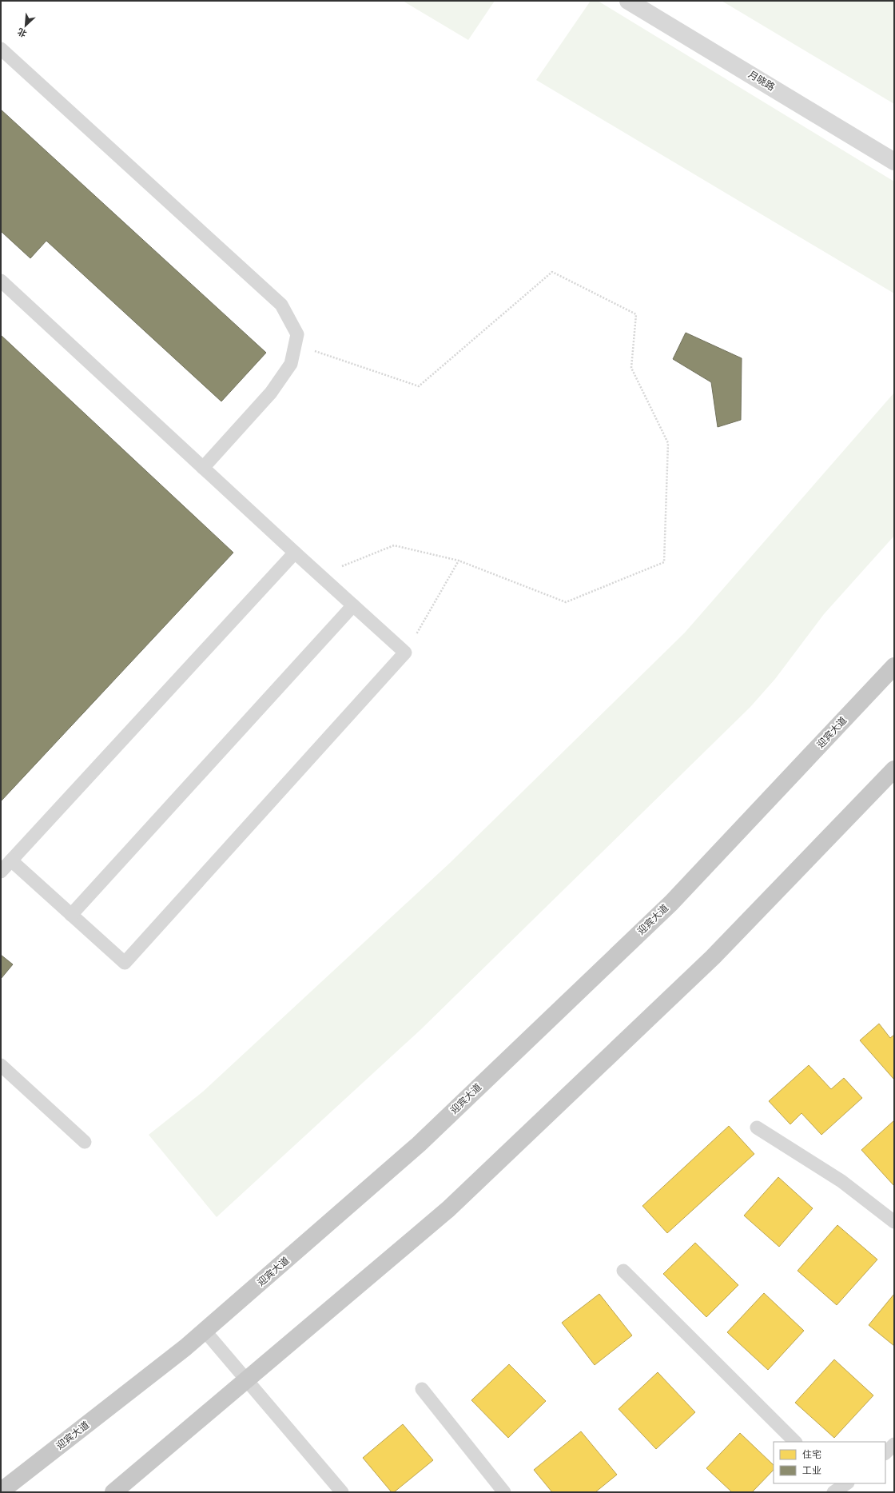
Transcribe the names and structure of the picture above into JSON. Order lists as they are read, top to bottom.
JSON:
{
  "streets": {
    "highway": ["迎宾大道"],
    "street": ["月晓路"]
  },
  "legend": ["住宅", "工业"],
  "north": "bottom left"
}
